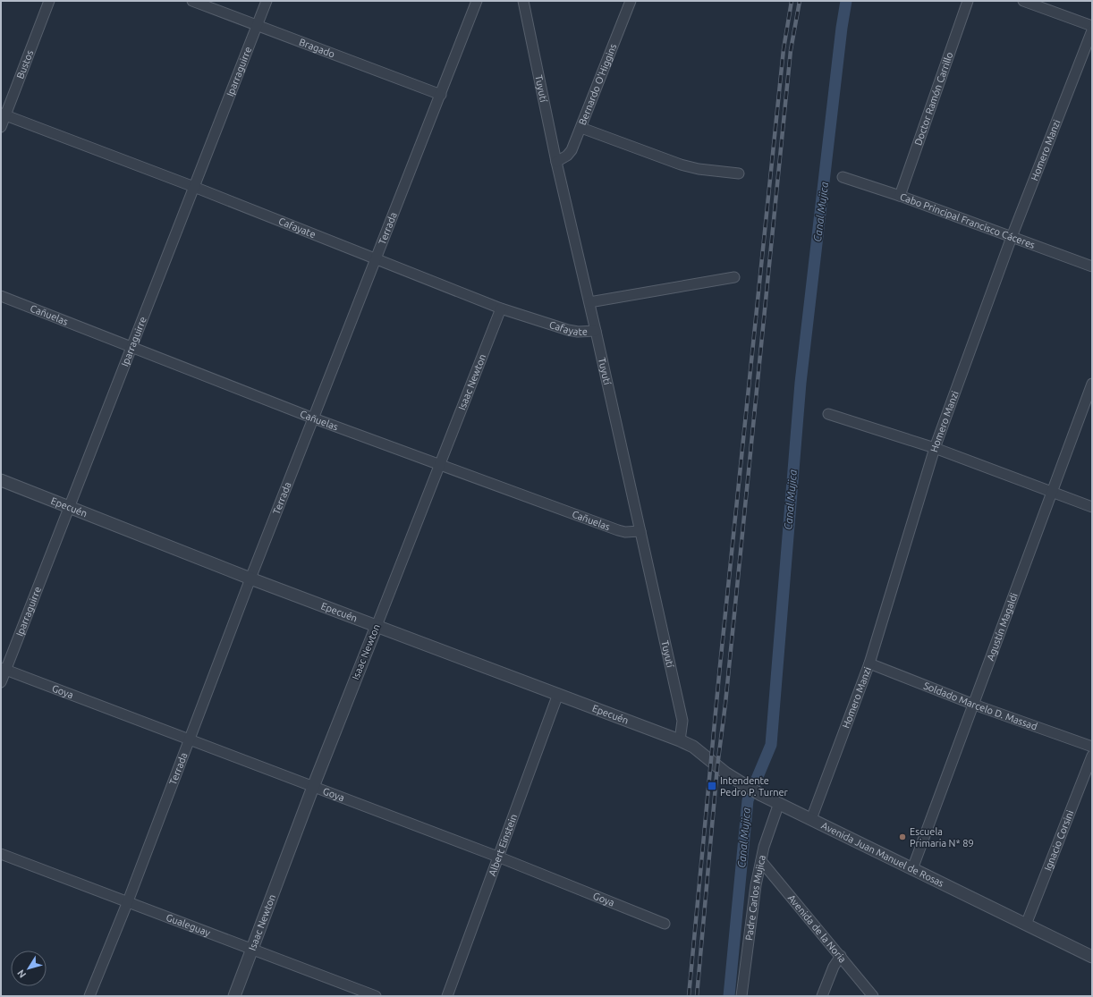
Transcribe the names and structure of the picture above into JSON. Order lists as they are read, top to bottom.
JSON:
{
  "streets": {
    "street": [
      "Bragado",
      "Bustos",
      "Iparraguirre",
      "Bernardo O'Higgins",
      "Tuyutí",
      "Doctor Ramón Carrillo",
      "Homero Manzi",
      "Cabo Principal Francisco Cáceres",
      "Cafayate",
      "Terrada",
      "Cañuelas",
      "Isaac Newton",
      "Epecuén",
      "Agustín Magaldi",
      "Goya",
      "Soldado Marcelo D. Massad",
      "Ignacio Corsini",
      "Albert Einstein",
      "Avenida Juan Manuel de Rosas",
      "Padre Carlos Mujica",
      "Gualeguay",
      "Avenida de la Noria"
    ]
  },
  "crossings": [
    ["Bragado", "Iparraguirre"],
    ["Bragado", "Terrada"],
    ["Bustos", "Cafayate"],
    ["Iparraguirre", "Cafayate"],
    ["Iparraguirre", "Cañuelas"],
    ["Iparraguirre", "Epecuén"],
    ["Iparraguirre", "Goya"],
    ["Bernardo O'Higgins", "Tuyutí"],
    ["Tuyutí", "Cafayate"],
    ["Tuyutí", "Cañuelas"],
    ["Tuyutí", "Epecuén"],
    ["Tuyutí", "Avenida Juan Manuel de Rosas"],
    ["Doctor Ramón Carrillo", "Cabo Principal Francisco Cáceres"],
    ["Homero Manzi", "Cabo Principal Francisco Cáceres"],
    ["Homero Manzi", "Soldado Marcelo D. Massad"],
    ["Homero Manzi", "Avenida Juan Manuel de Rosas"],
    ["Cafayate", "Terrada"],
    ["Cafayate", "Isaac Newton"],
    ["Terrada", "Cañuelas"],
    ["Terrada", "Epecuén"],
    ["Terrada", "Goya"],
    ["Terrada", "Gualeguay"],
    ["Cañuelas", "Isaac Newton"],
    ["Isaac Newton", "Epecuén"],
    ["Isaac Newton", "Goya"],
    ["Isaac Newton", "Gualeguay"],
    ["Epecuén", "Albert Einstein"],
    ["Epecuén", "Avenida Juan Manuel de Rosas"],
    ["Agustín Magaldi", "Soldado Marcelo D. Massad"],
    ["Agustín Magaldi", "Avenida Juan Manuel de Rosas"],
    ["Goya", "Albert Einstein"],
    ["Ignacio Corsini", "Avenida Juan Manuel de Rosas"],
    ["Avenida Juan Manuel de Rosas", "Padre Carlos Mujica"],
    ["Padre Carlos Mujica", "Avenida de la Noria"]
  ],
  "water": ["Canal Mujica"],
  "places": {
    "transit": ["Intendente Pedro P. Turner"],
    "other": ["Escuela Primaria N* 89"]
  },
  "north": "bottom left"
}
